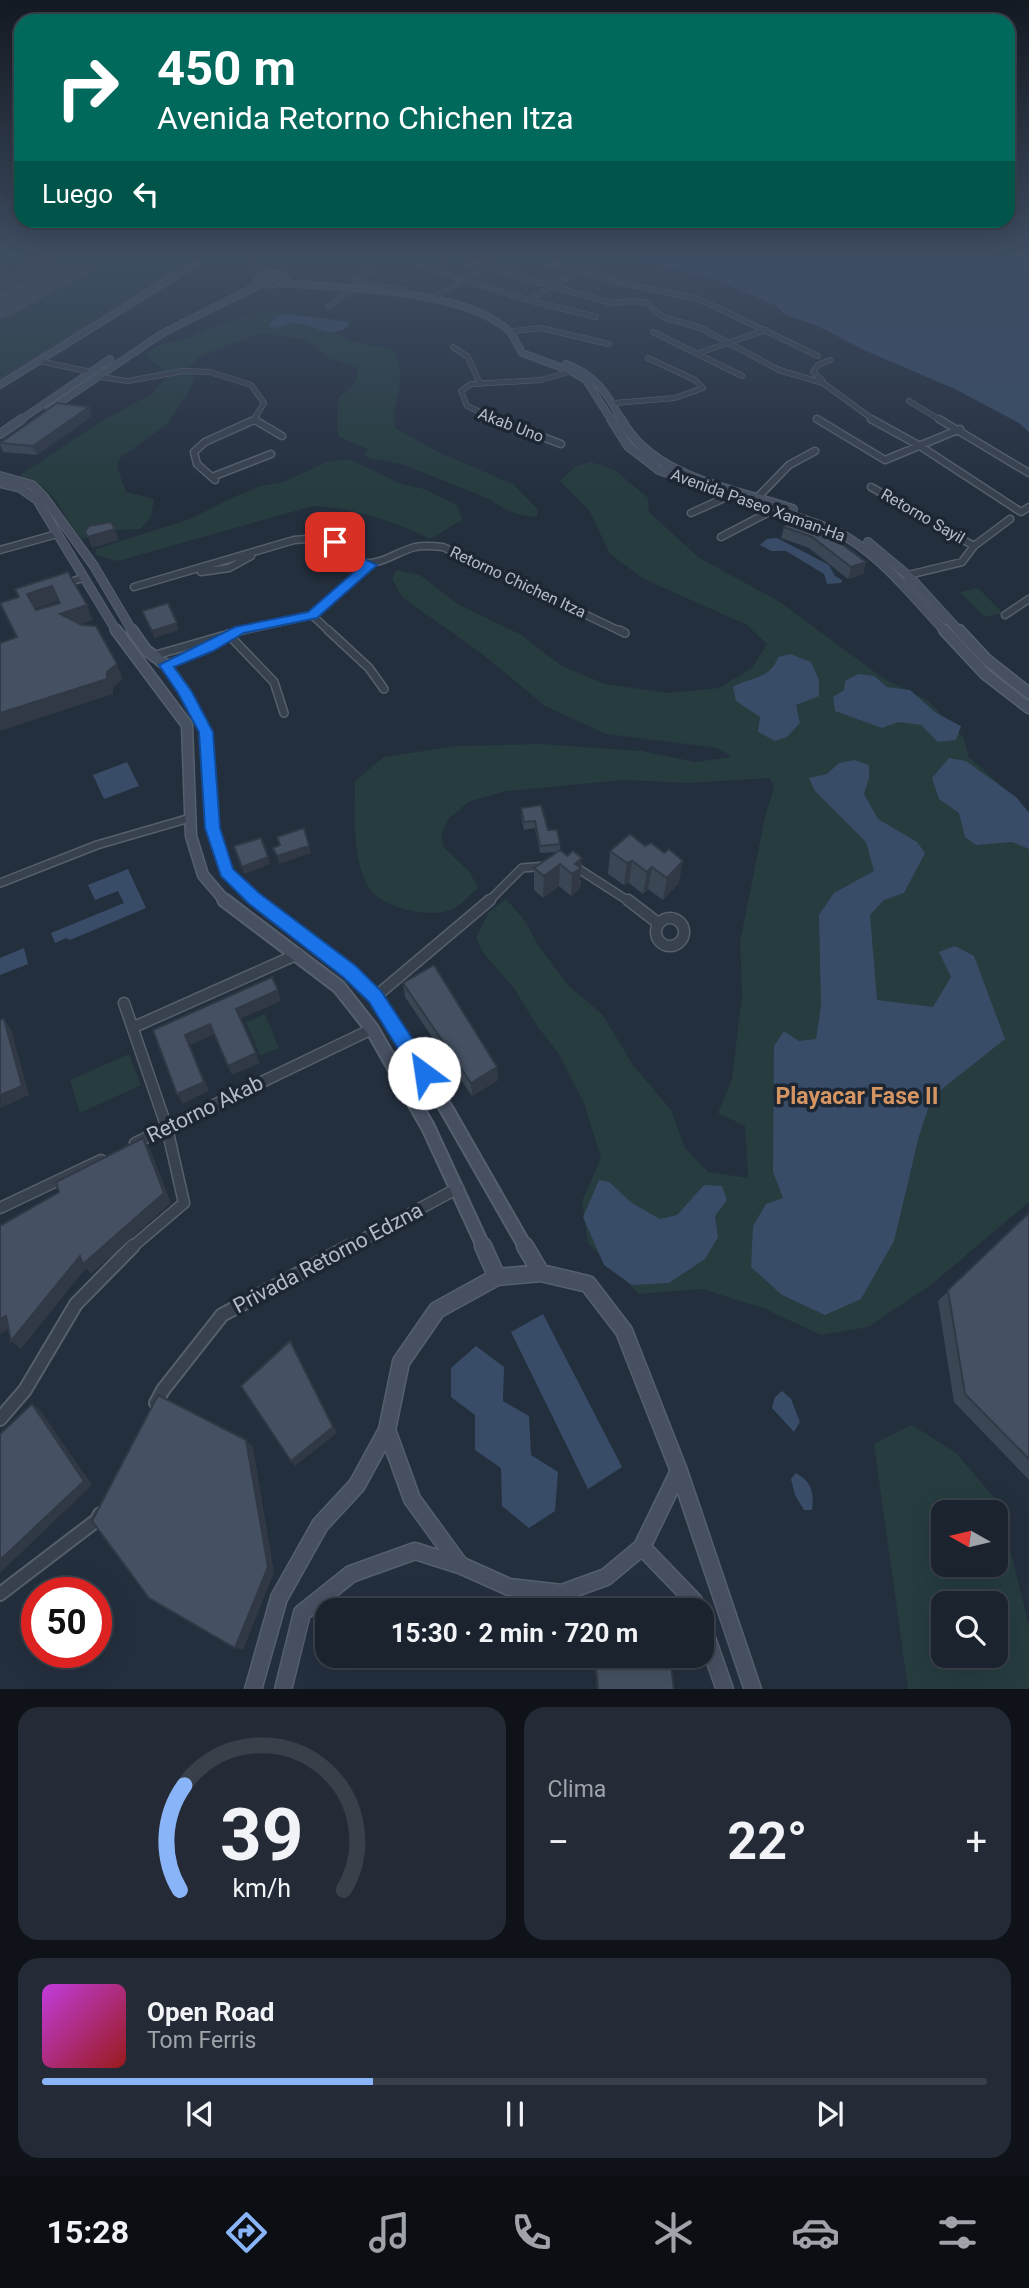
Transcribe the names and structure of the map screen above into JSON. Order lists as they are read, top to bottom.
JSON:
{
  "streets": {
    "main road": ["Avenida Paseo Xaman-Ha"],
    "street": [
      "Akab Uno",
      "Retorno Sayil",
      "Retorno Chichen Itza",
      "Retorno Akab",
      "Privada Retorno Edzna"
    ]
  },
  "crossings": [
    ["Akab Uno", "Avenida Paseo Xaman-Ha"],
    ["Avenida Paseo Xaman-Ha", "Retorno Sayil"]
  ],
  "districts": ["Playacar Fase II"],
  "north": "left",
  "page": {
    "turn": ["450 m", "Avenida Retorno Chichen Itza"],
    "then": "Luego",
    "limit": "50",
    "trip": "15:30 · 2 min · 720 m",
    "tile": "Clima",
    "heat": ["−", "22°", "+"],
    "song": ["Open Road", "Tom Ferris"],
    "tabs": "15:28",
    "gauge": ["39", "km/h"]
  }
}
